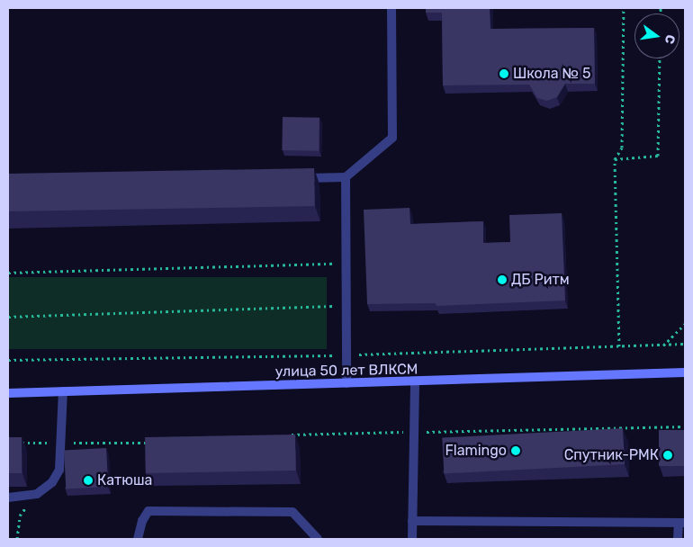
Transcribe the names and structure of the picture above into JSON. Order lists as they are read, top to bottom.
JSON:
{
  "streets": {
    "street": ["улица 50 лет ВЛКСМ"]
  },
  "places": [
    "Школа № 5",
    "ДБ Ритм",
    "Flamingo",
    "Спутник-РМК",
    "Катюша"
  ],
  "north": "right"
}
